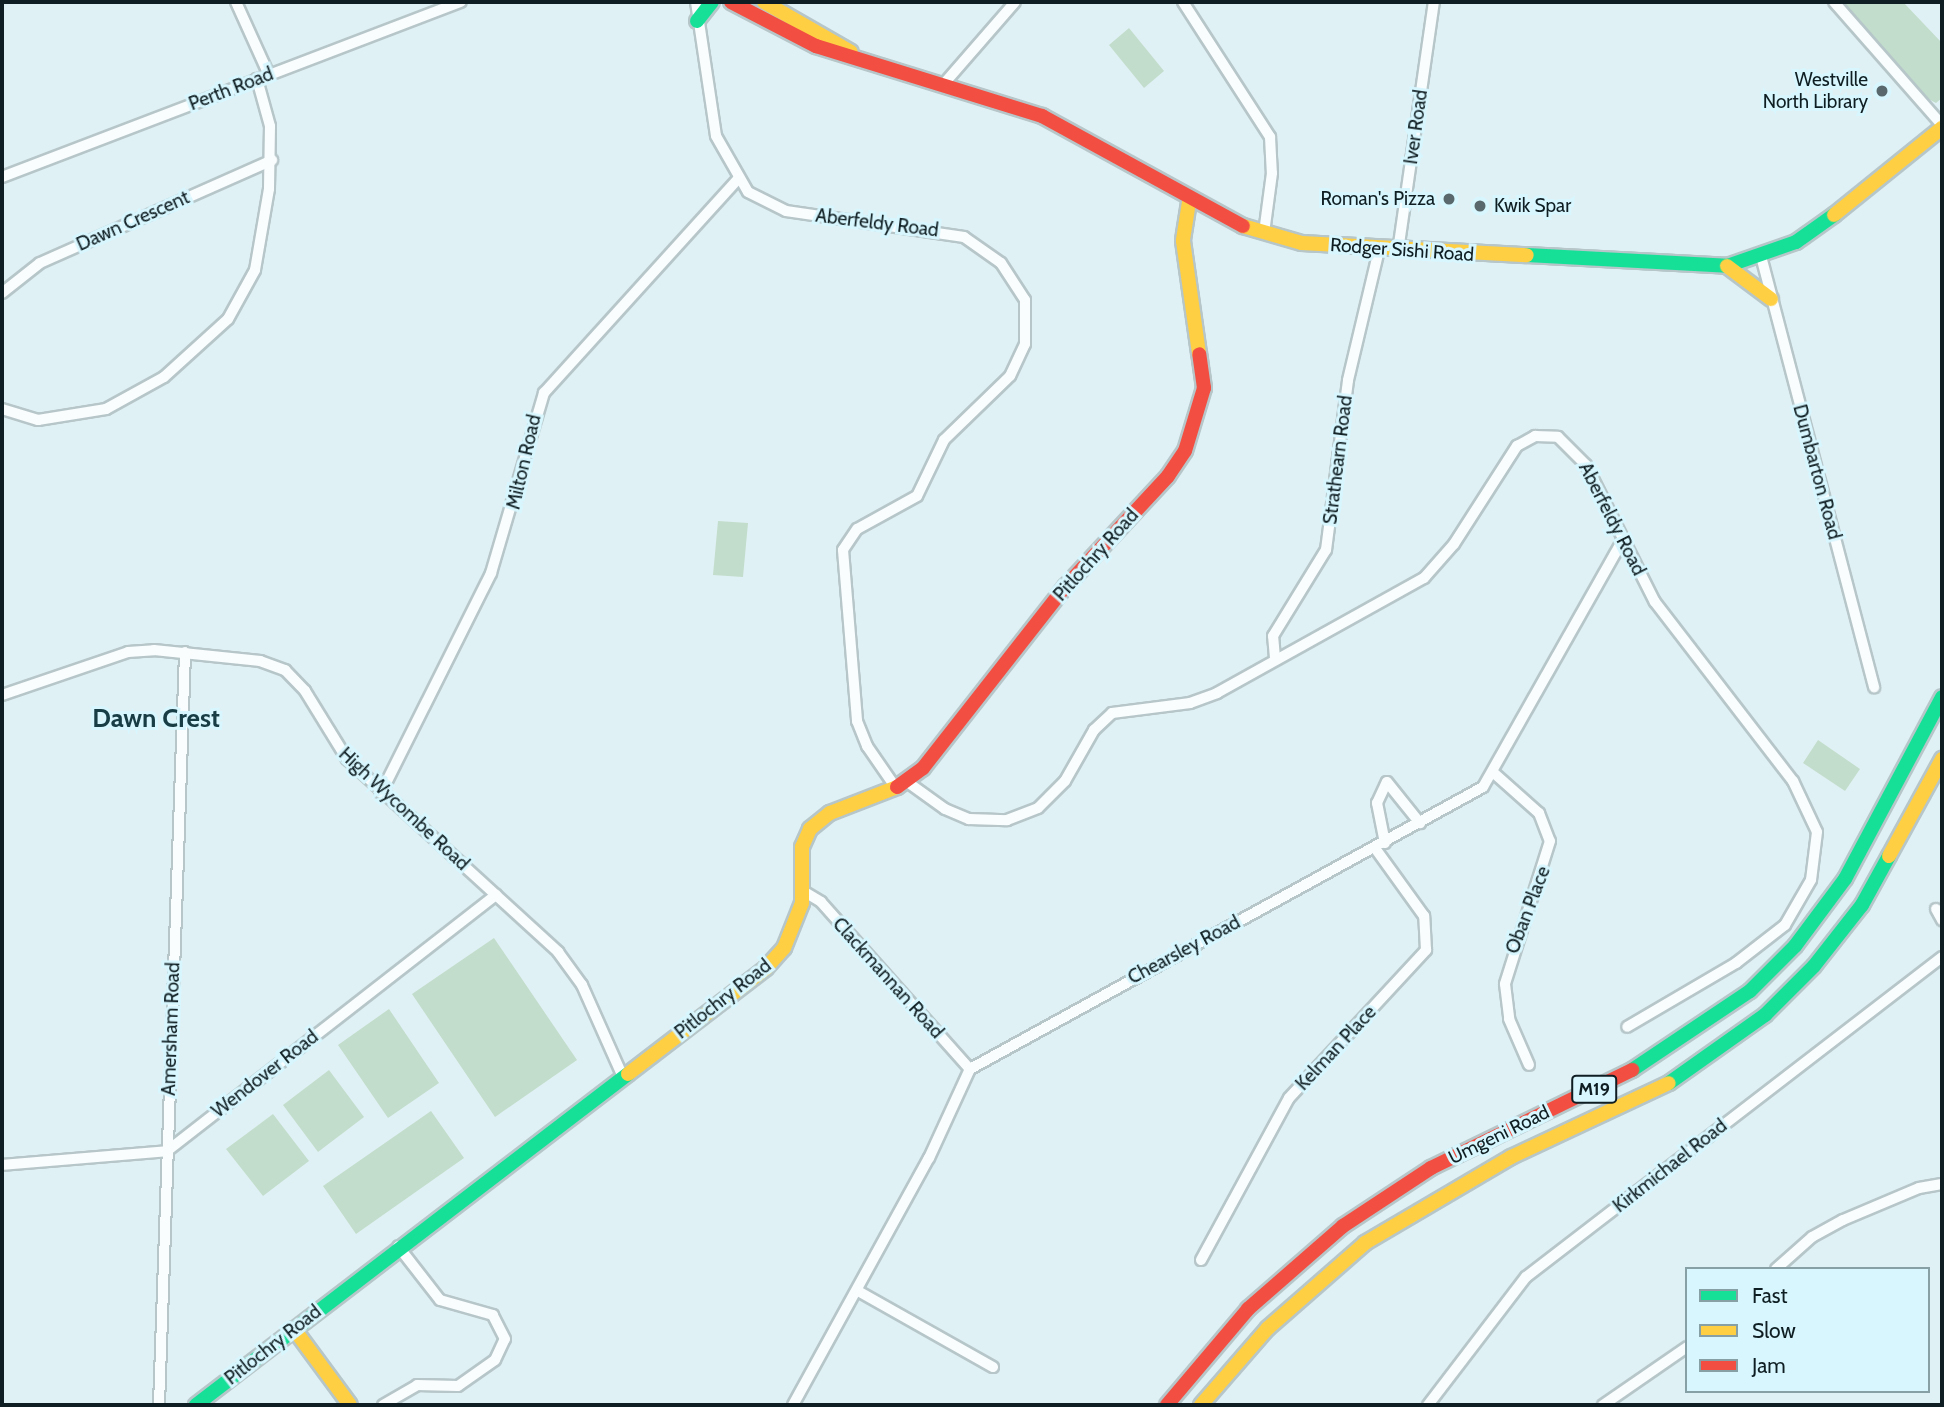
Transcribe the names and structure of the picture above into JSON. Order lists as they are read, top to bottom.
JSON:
{
  "streets": {
    "main road": [
      "Rodger Sishi Road",
      "Pitlochry Road",
      "M19",
      "Umgeni Road"
    ],
    "street": [
      "Perth Road",
      "Iver Road",
      "Dawn Crescent",
      "Aberfeldy Road",
      "Strathearn Road",
      "Milton Road",
      "Dumbarton Road",
      "High Wycombe Road",
      "Oban Place",
      "Chearsley Road",
      "Clackmannan Road",
      "Amersham Road",
      "Kelman Place",
      "Wendover Road",
      "Kirkmichael Road"
    ]
  },
  "crossings": [
    ["Iver Road", "Rodger Sishi Road"],
    ["Aberfeldy Road", "Strathearn Road"],
    ["Aberfeldy Road", "Milton Road"],
    ["Aberfeldy Road", "Pitlochry Road"],
    ["Aberfeldy Road", "Chearsley Road"],
    ["Rodger Sishi Road", "Strathearn Road"],
    ["Rodger Sishi Road", "Dumbarton Road"],
    ["Rodger Sishi Road", "Pitlochry Road"],
    ["Milton Road", "High Wycombe Road"],
    ["Pitlochry Road", "High Wycombe Road"],
    ["Pitlochry Road", "Clackmannan Road"],
    ["High Wycombe Road", "Amersham Road"],
    ["High Wycombe Road", "Wendover Road"],
    ["Oban Place", "Chearsley Road"],
    ["Chearsley Road", "Clackmannan Road"],
    ["Chearsley Road", "Kelman Place"],
    ["Amersham Road", "Wendover Road"]
  ],
  "districts": ["Dawn Crest"],
  "places": ["Westville North Library", "Roman's Pizza", "Kwik Spar"],
  "legend": ["Fast", "Slow", "Jam"]
}
